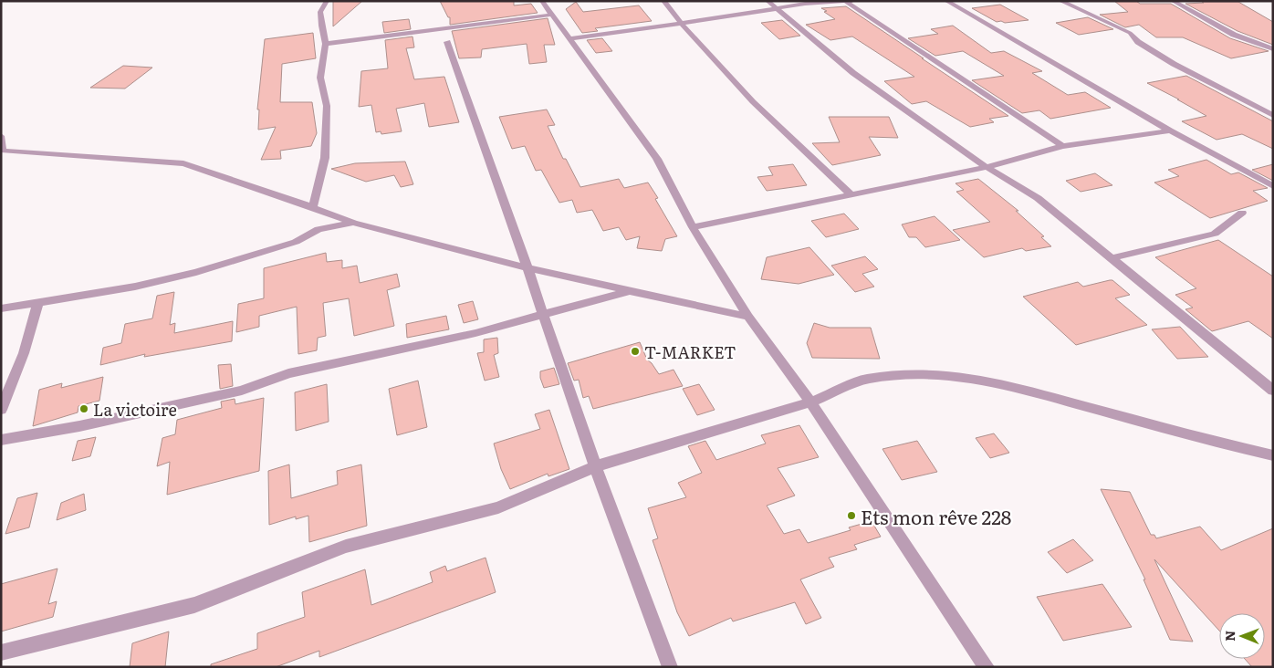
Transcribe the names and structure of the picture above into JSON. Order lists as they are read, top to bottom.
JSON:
{
  "places": ["T-MARKET", "La victoire", "Ets mon rêve 228"],
  "north": "left"
}
